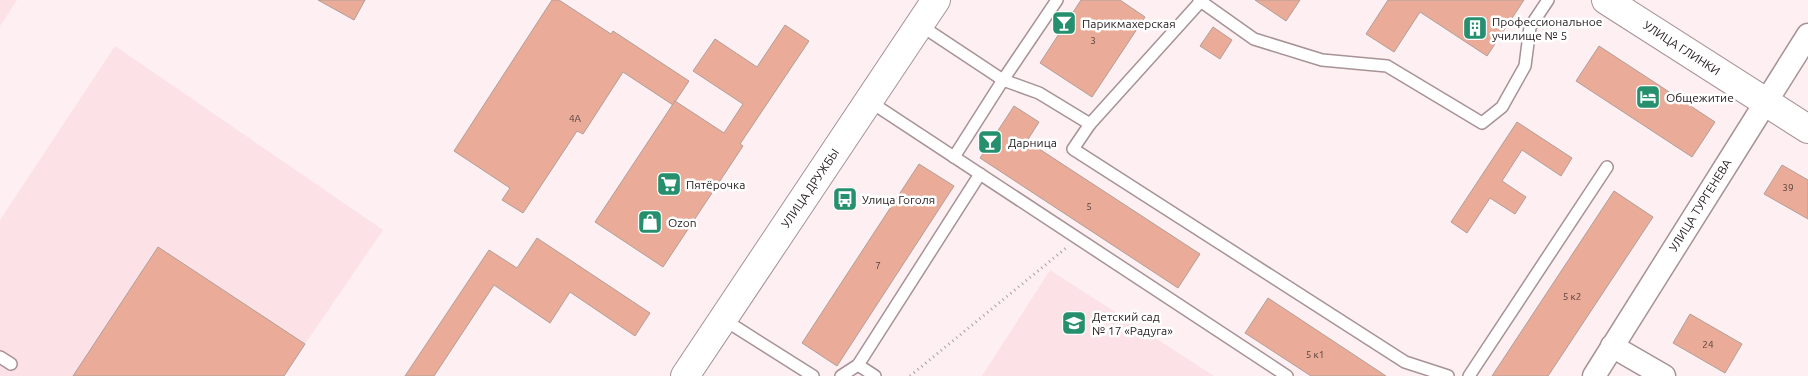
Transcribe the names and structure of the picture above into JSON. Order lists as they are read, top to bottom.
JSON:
{
  "streets": {
    "street": ["УЛИЦА ГЛИНКИ", "УЛИЦА ДРУЖБЫ", "УЛИЦА ТУРГЕНЕВА"]
  },
  "crossings": [
    ["УЛИЦА ГЛИНКИ", "УЛИЦА ТУРГЕНЕВА"]
  ],
  "places": {
    "bar": ["Парикмахерская", "Дарница"],
    "building": ["Профессиональное училище № 5"],
    "hotel": ["Общежитие"],
    "supermarket": ["Пятёрочка"],
    "bus stop": ["Улица Гоголя"],
    "shop": ["Ozon"],
    "school or university": ["Детский сад № 17 «Радуга»"]
  },
  "house_numbers": [
    "3",
    "4А",
    "39",
    "5",
    "7",
    "5 к2",
    "24",
    "5 к1"
  ]
}
